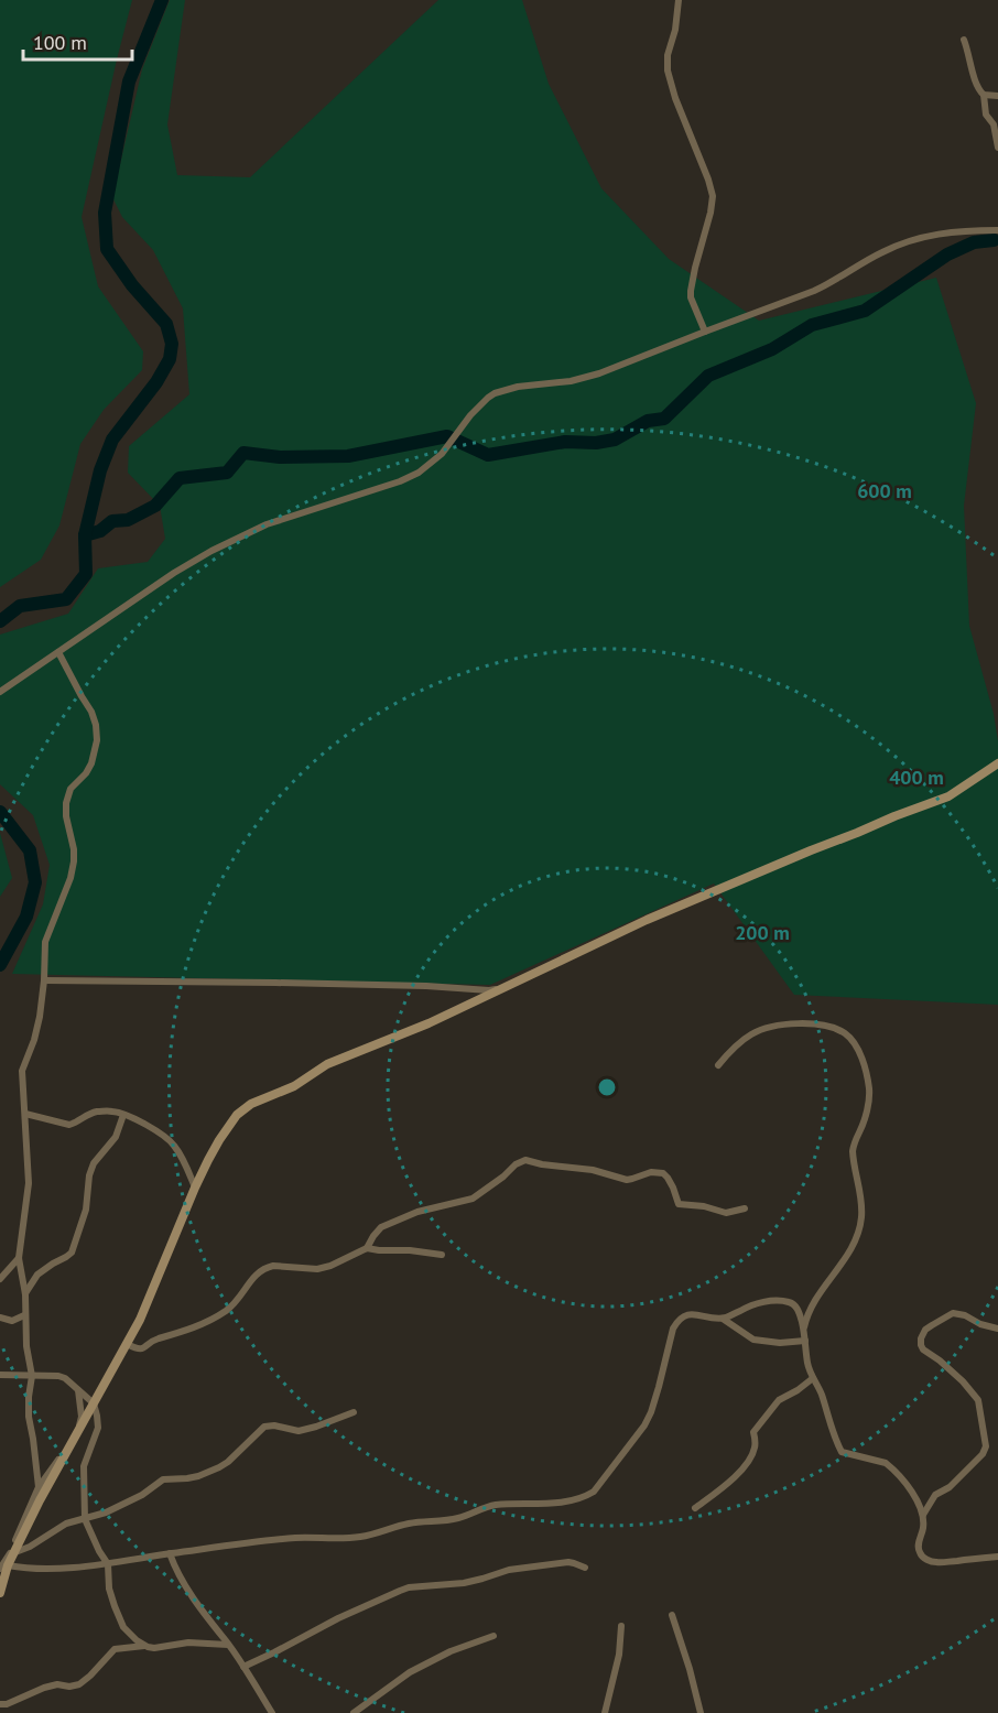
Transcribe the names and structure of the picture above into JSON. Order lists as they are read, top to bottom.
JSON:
{
  "scale_bar": "100 m",
  "rings": ["600 m", "400 m", "200 m"]
}
